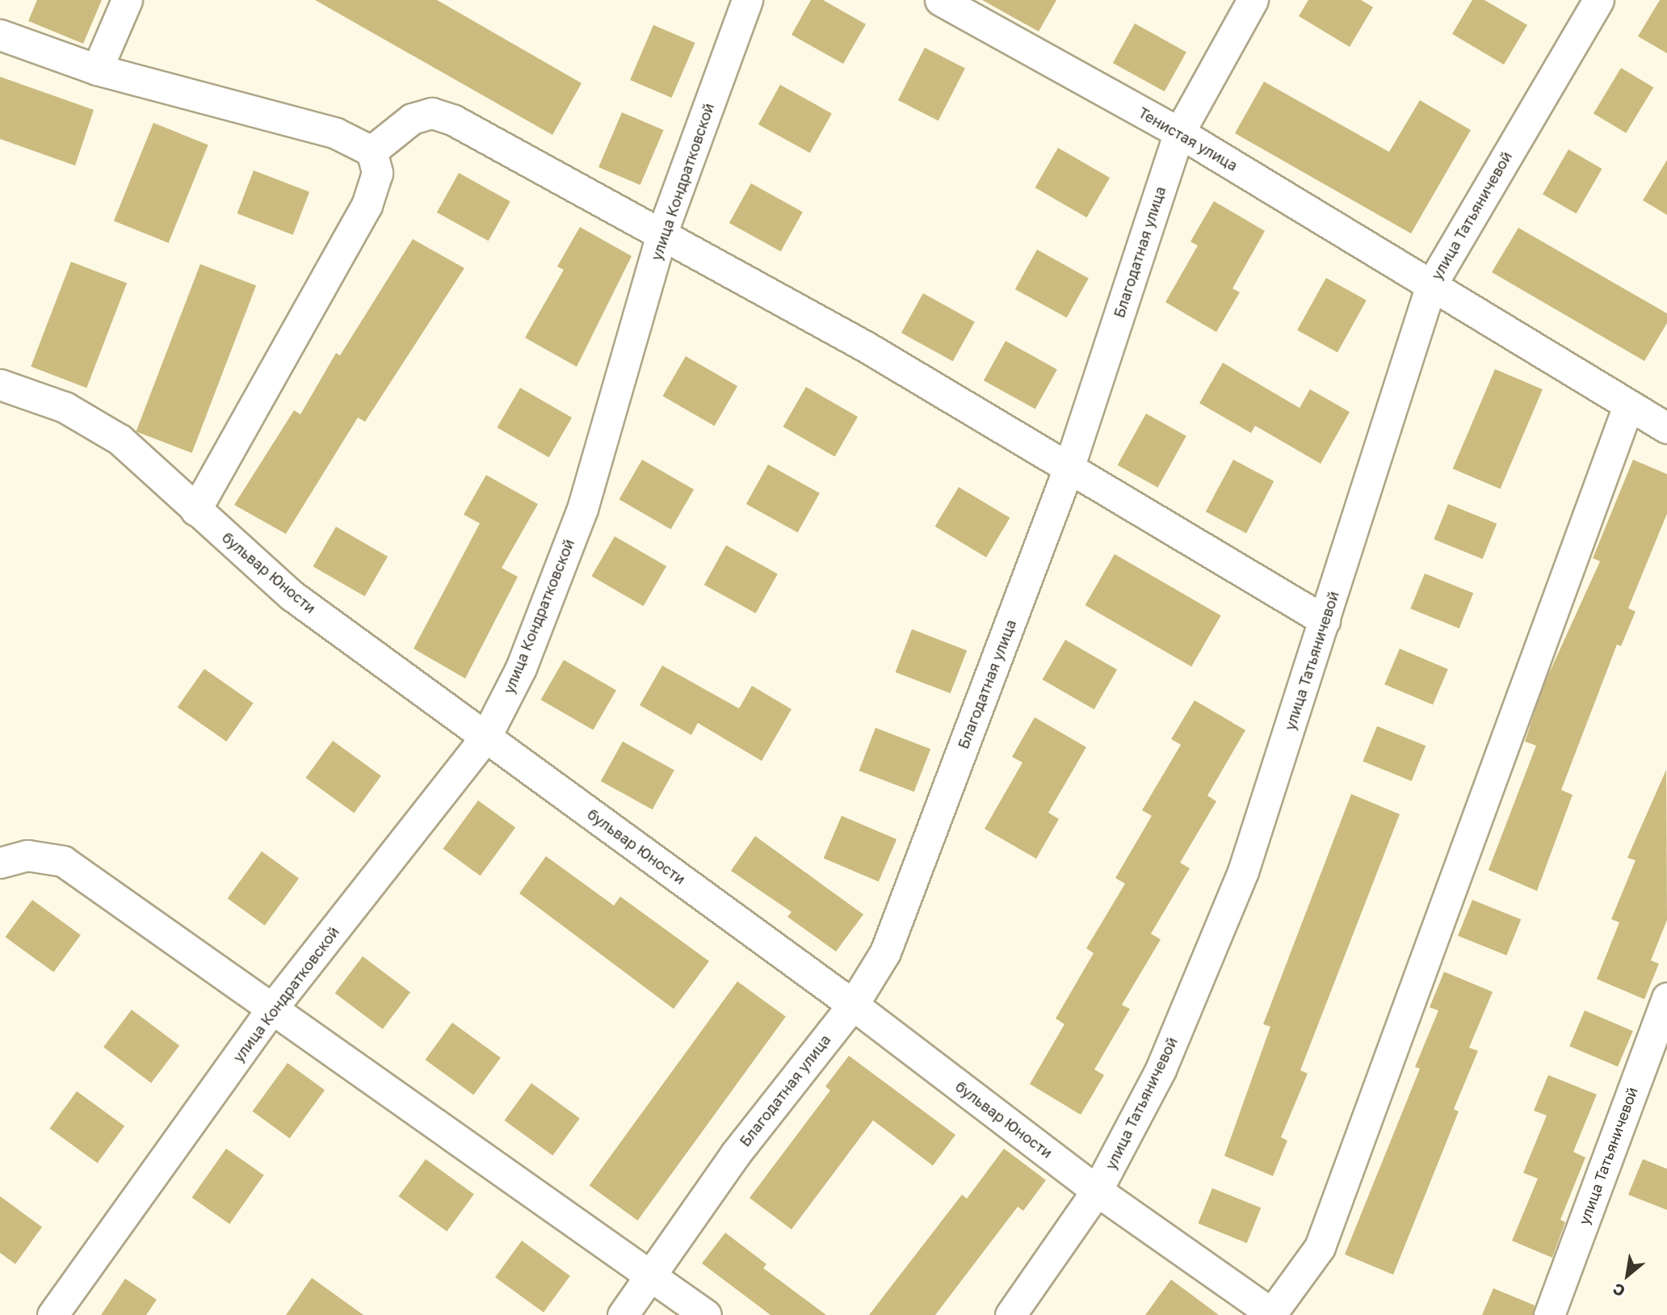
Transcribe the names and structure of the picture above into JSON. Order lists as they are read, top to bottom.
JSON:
{
  "streets": {
    "street": [
      "Тенистая улица",
      "улица Кондратковской",
      "улица Татьяничевой",
      "Благодатная улица",
      "бульвар Юности"
    ]
  },
  "crossings": [
    ["Тенистая улица", "улица Татьяничевой"],
    ["Тенистая улица", "Благодатная улица"],
    ["улица Кондратковской", "бульвар Юности"],
    ["улица Татьяничевой", "бульвар Юности"],
    ["Благодатная улица", "бульвар Юности"]
  ],
  "north": "bottom left"
}
